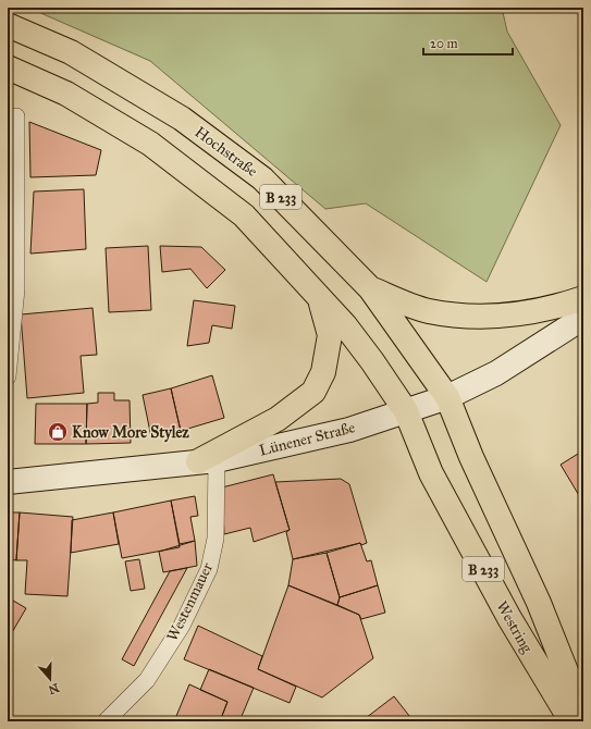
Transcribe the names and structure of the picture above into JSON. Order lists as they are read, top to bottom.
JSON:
{
  "streets": {
    "main road": ["Hochstraße", "B 233", "Westring"],
    "street": ["Lünener Straße"],
    "lane": ["Westenmauer"]
  },
  "crossings": [
    ["Hochstraße", "Lünener Straße"],
    ["Hochstraße", "Westring"],
    ["B 233", "Lünener Straße"],
    ["B 233", "Westring"],
    ["Lünener Straße", "Westenmauer"],
    ["Lünener Straße", "Westring"]
  ],
  "places": {
    "shop": ["Know More Stylez"]
  },
  "scale_bar": "20 m",
  "north": "bottom"
}
